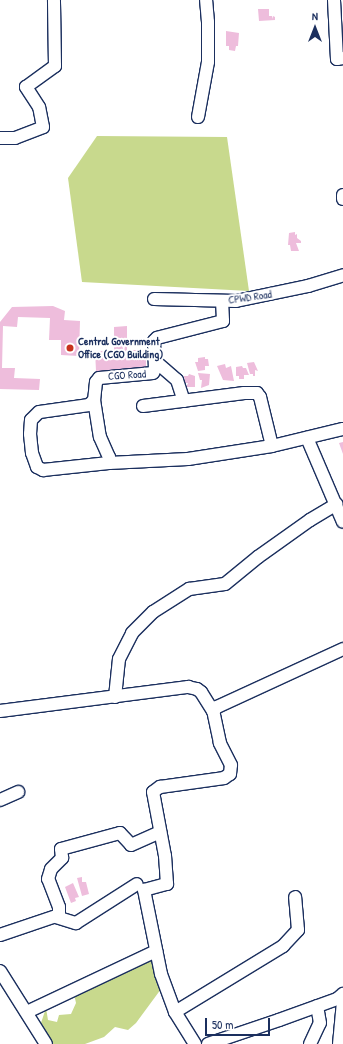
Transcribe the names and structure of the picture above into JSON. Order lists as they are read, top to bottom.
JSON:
{
  "streets": {
    "street": ["CPWD Road", "CGO Road"]
  },
  "crossings": [
    ["CPWD Road", "CGO Road"]
  ],
  "places": ["Central Government Office (CGO Building)"],
  "scale_bar": "50 m",
  "north": "top"
}
